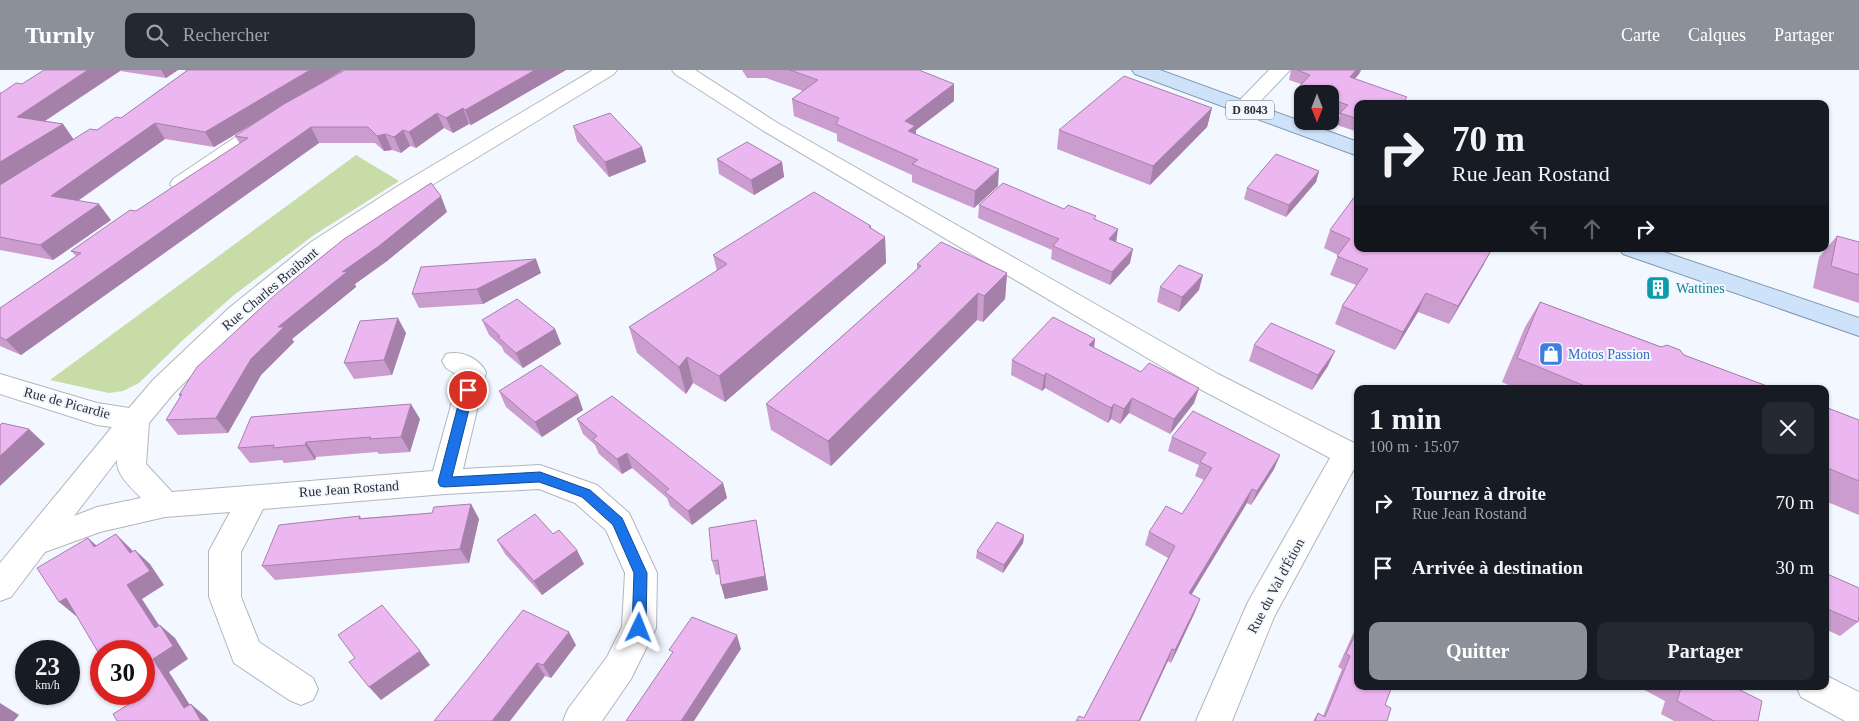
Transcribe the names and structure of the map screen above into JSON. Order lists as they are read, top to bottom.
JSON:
{
  "streets": {
    "main road": ["D 8043"],
    "street": [
      "Rue Charles Braibant",
      "Rue de Picardie",
      "Rue Jean Rostand",
      "Rue du Val d'Étion"
    ]
  },
  "crossings": [
    ["Rue Charles Braibant", "Rue de Picardie"],
    ["Rue Charles Braibant", "Rue Jean Rostand"]
  ],
  "places": {
    "building": ["Wattines"],
    "shop": ["Motos Passion"]
  },
  "north": "bottom",
  "page": {
    "header": "Turnly",
    "search": "Rechercher",
    "nav": ["Carte", "Calques", "Partager"],
    "turn": ["70 m", "Rue Jean Rostand"],
    "heading": ["1 min", "100 m · 15:07"],
    "list": [
      {
        "name": "Tournez à droite",
        "note": "Rue Jean Rostand",
        "value": "70 m"
      },
      {
        "name": "Arrivée à destination",
        "value": "30 m"
      }
    ],
    "buttons": ["Quitter", "Partager"],
    "speed": "23 km/h",
    "limit": "30"
  }
}
